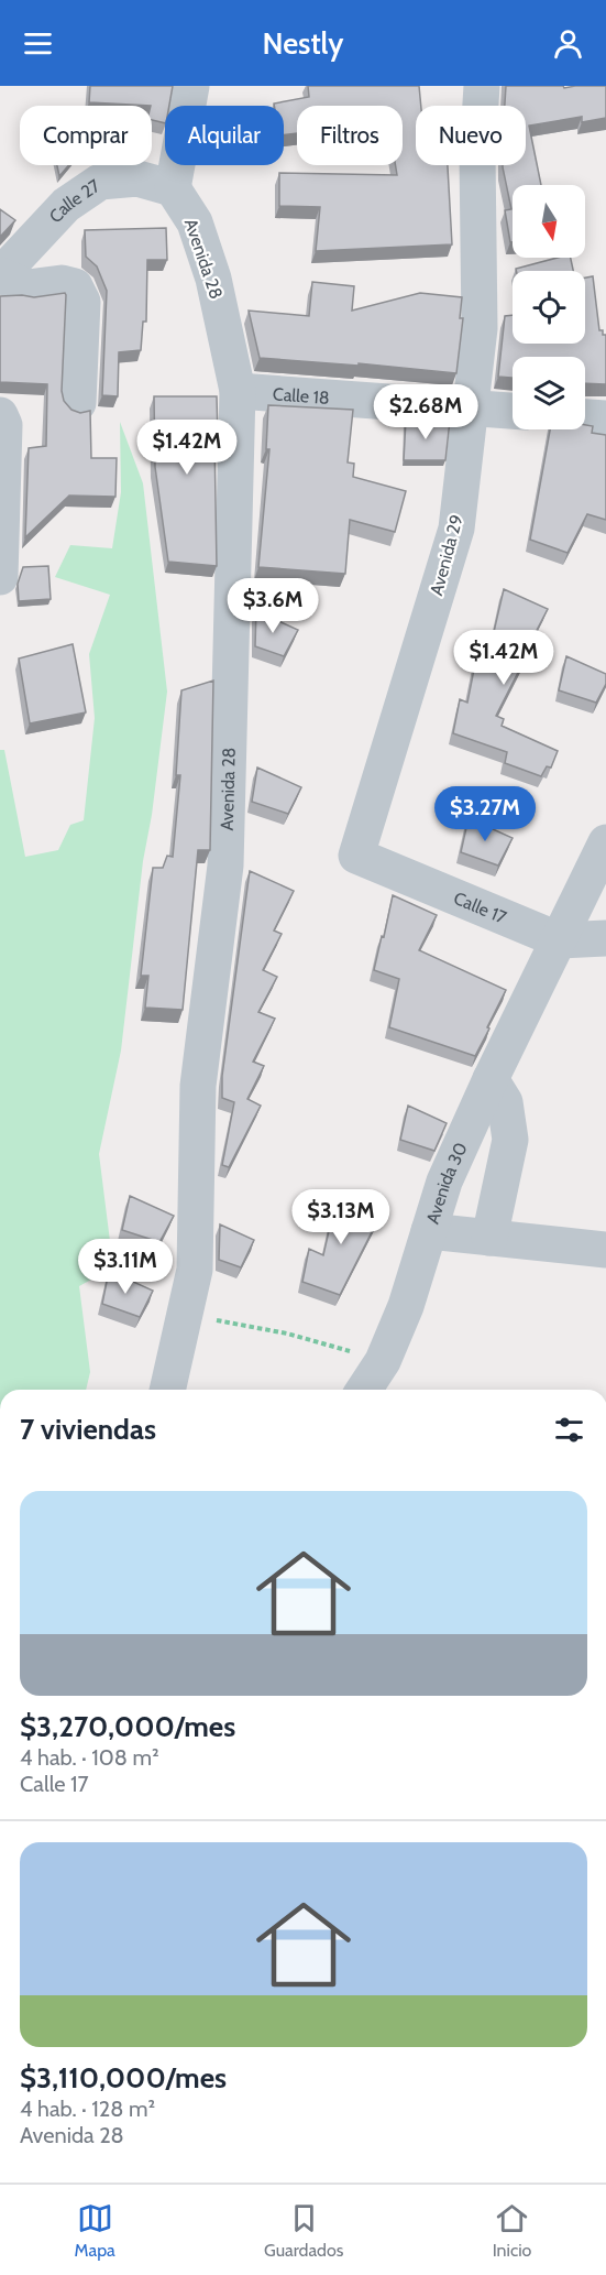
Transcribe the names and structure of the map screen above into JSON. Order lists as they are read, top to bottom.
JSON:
{
  "streets": {
    "street": [
      "Calle 27",
      "Avenida 28",
      "Calle 18",
      "Avenida 29",
      "Calle 17",
      "Avenida 30"
    ]
  },
  "crossings": [
    ["Calle 27", "Avenida 28"],
    ["Avenida 28", "Calle 18"],
    ["Calle 18", "Avenida 29"],
    ["Avenida 29", "Calle 17"],
    ["Calle 17", "Avenida 30"]
  ],
  "north": "bottom",
  "page": {
    "header": "Nestly",
    "chip": [
      "Comprar",
      "Alquilar",
      "Filtros",
      "Nuevo"
    ],
    "price": [
      "$2.68M",
      "$1.42M",
      "$3.6M",
      "$1.42M",
      "$3.27M",
      "$3.13M",
      "$3.11M"
    ],
    "heading": "7 viviendas",
    "list": [
      {
        "name": "$3,270,000/mes",
        "note": "4 hab. · 108 m² · Calle 17"
      },
      {
        "name": "$3,110,000/mes",
        "note": "4 hab. · 128 m² · Avenida 28"
      }
    ],
    "tabs": ["Mapa", "Guardados", "Inicio"]
  }
}
